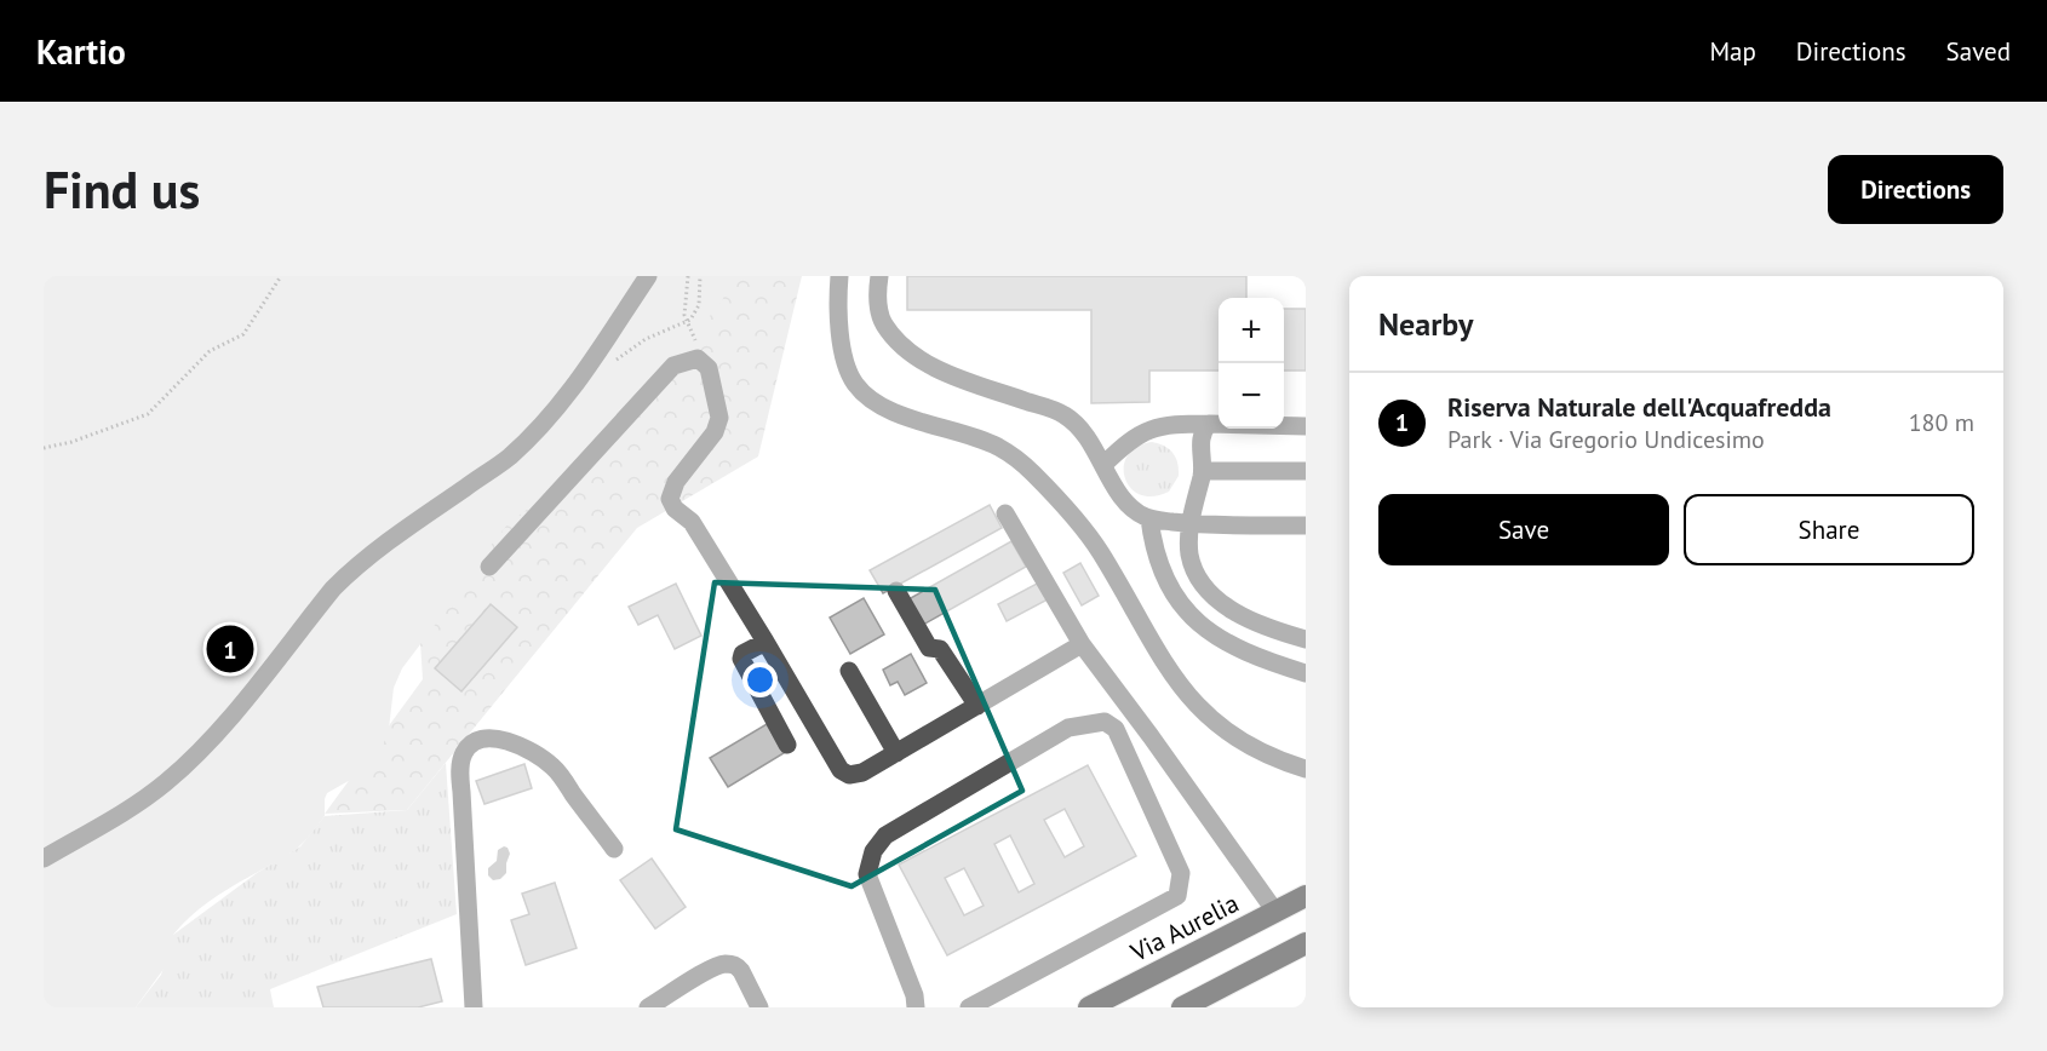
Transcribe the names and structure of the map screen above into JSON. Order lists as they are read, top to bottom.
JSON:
{
  "streets": {
    "highway": ["Via Aurelia"]
  },
  "page": {
    "header": "Kartio",
    "nav": ["Map", "Directions", "Saved"],
    "buttons": [
      "Directions",
      ["Save", "Share"]
    ],
    "title": "Find us",
    "heading": "Nearby",
    "map_buttons": ["+", "−"],
    "list": [
      {
        "mark": "1",
        "name": "Riserva Naturale dell'Acquafredda",
        "note": "Park · Via Gregorio Undicesimo",
        "value": "180 m"
      }
    ],
    "pins": "1"
  }
}
